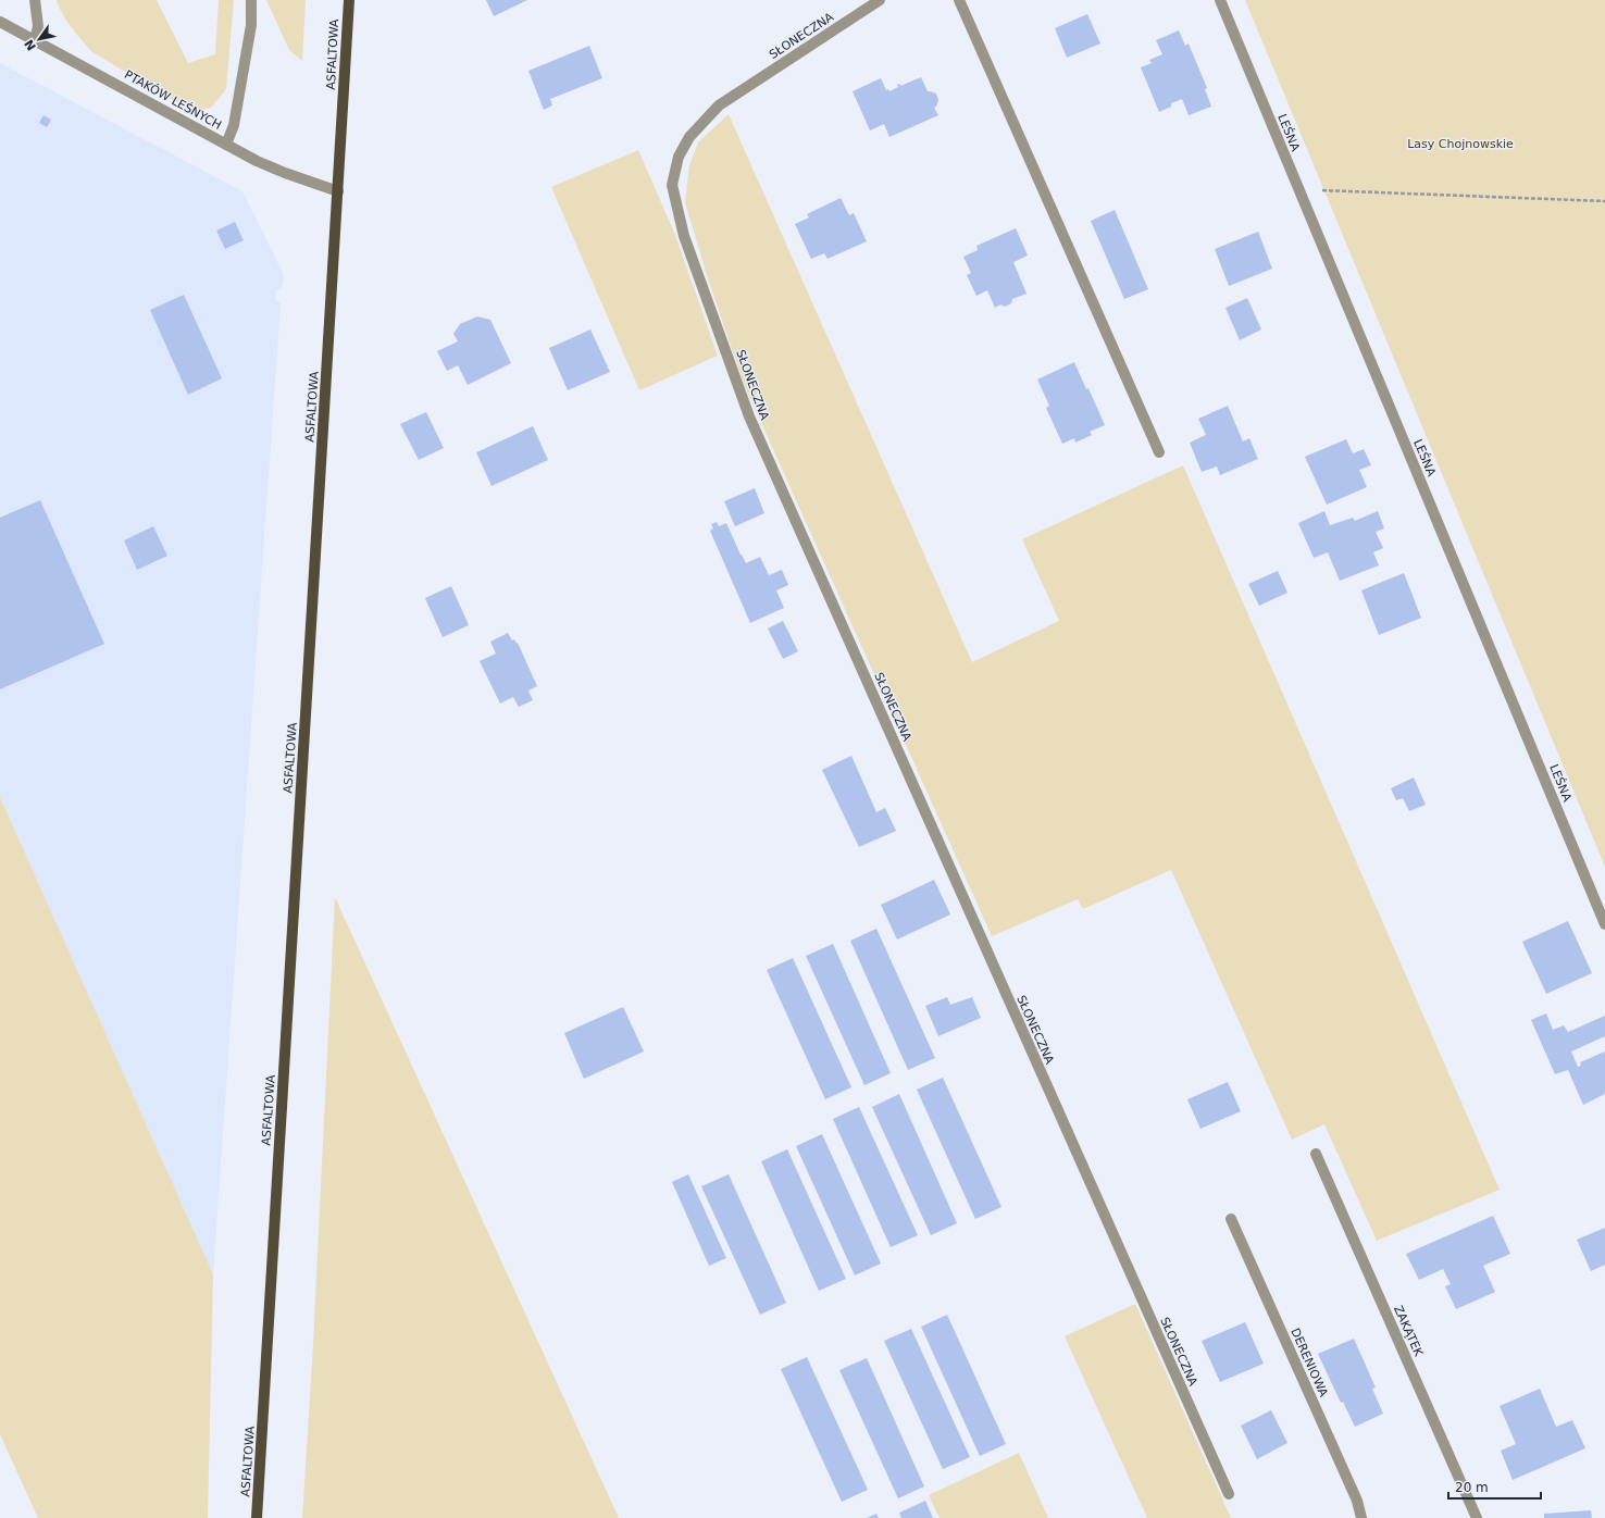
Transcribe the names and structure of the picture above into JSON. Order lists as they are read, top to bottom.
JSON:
{
  "streets": {
    "main road": ["ASFALTOWA"],
    "street": [
      "SŁONECZNA",
      "PTAKÓW LEŚNYCH",
      "LEŚNA",
      "ZAKĄTEK",
      "DERENIOWA"
    ]
  },
  "crossings": [
    ["ASFALTOWA", "PTAKÓW LEŚNYCH"]
  ],
  "parks": ["Lasy Chojnowskie"],
  "scale_bar": "20 m",
  "north": "bottom left"
}
